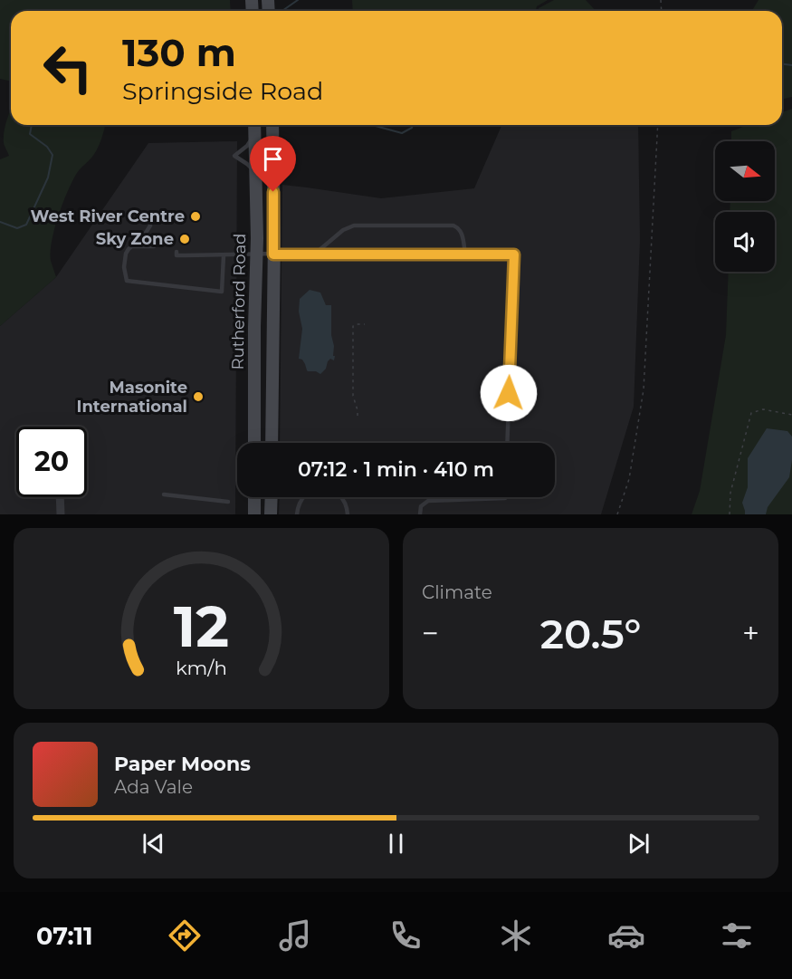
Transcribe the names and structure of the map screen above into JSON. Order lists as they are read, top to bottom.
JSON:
{
  "streets": {
    "main road": ["Rutherford Road"]
  },
  "places": ["West River Centre", "Sky Zone", "Masonite International"],
  "north": "right",
  "page": {
    "turn": ["130 m", "Springside Road"],
    "limit": "20",
    "trip": "07:12 · 1 min · 410 m",
    "tile": "Climate",
    "heat": ["−", "20.5°", "+"],
    "song": ["Paper Moons", "Ada Vale"],
    "tabs": "07:11",
    "gauge": ["12", "km/h"]
  }
}
